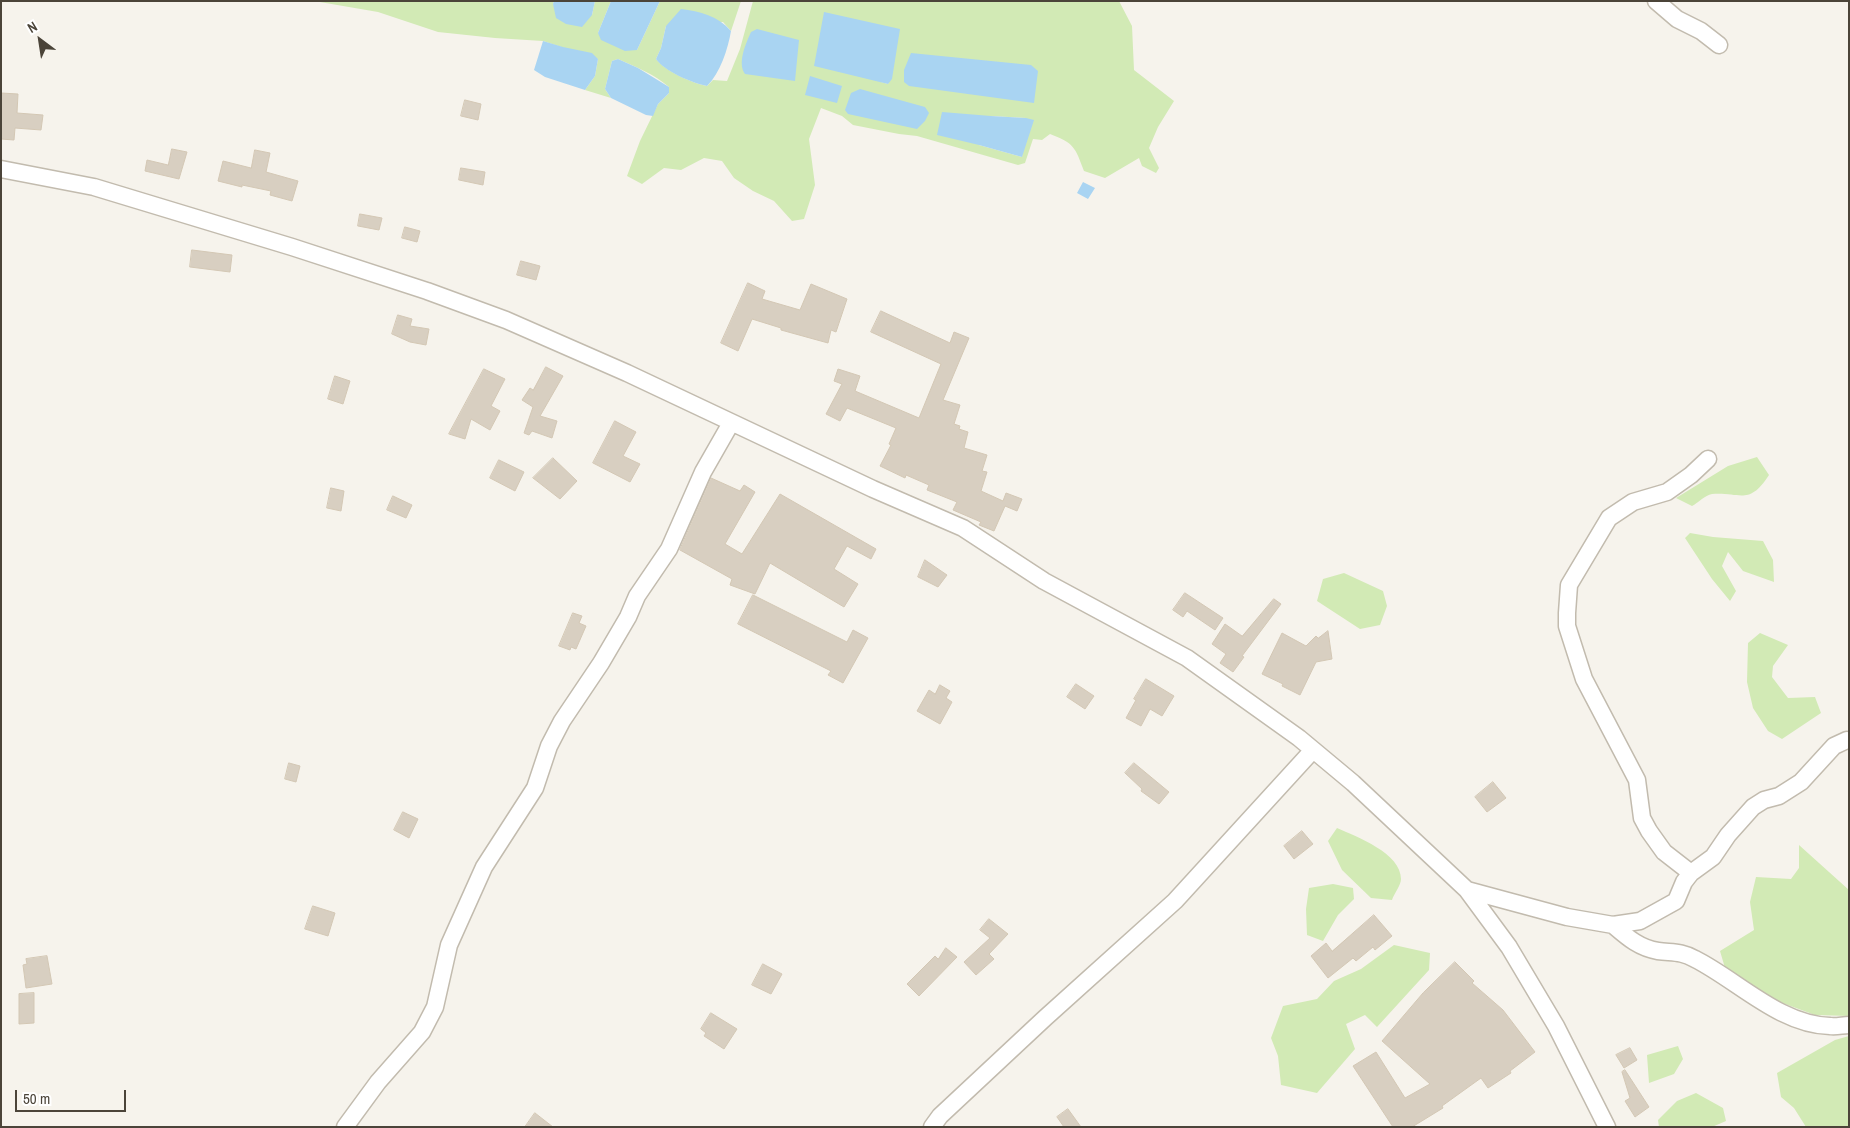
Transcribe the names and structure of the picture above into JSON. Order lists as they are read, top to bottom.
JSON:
{
  "scale_bar": "50 m",
  "north": "top left"
}
